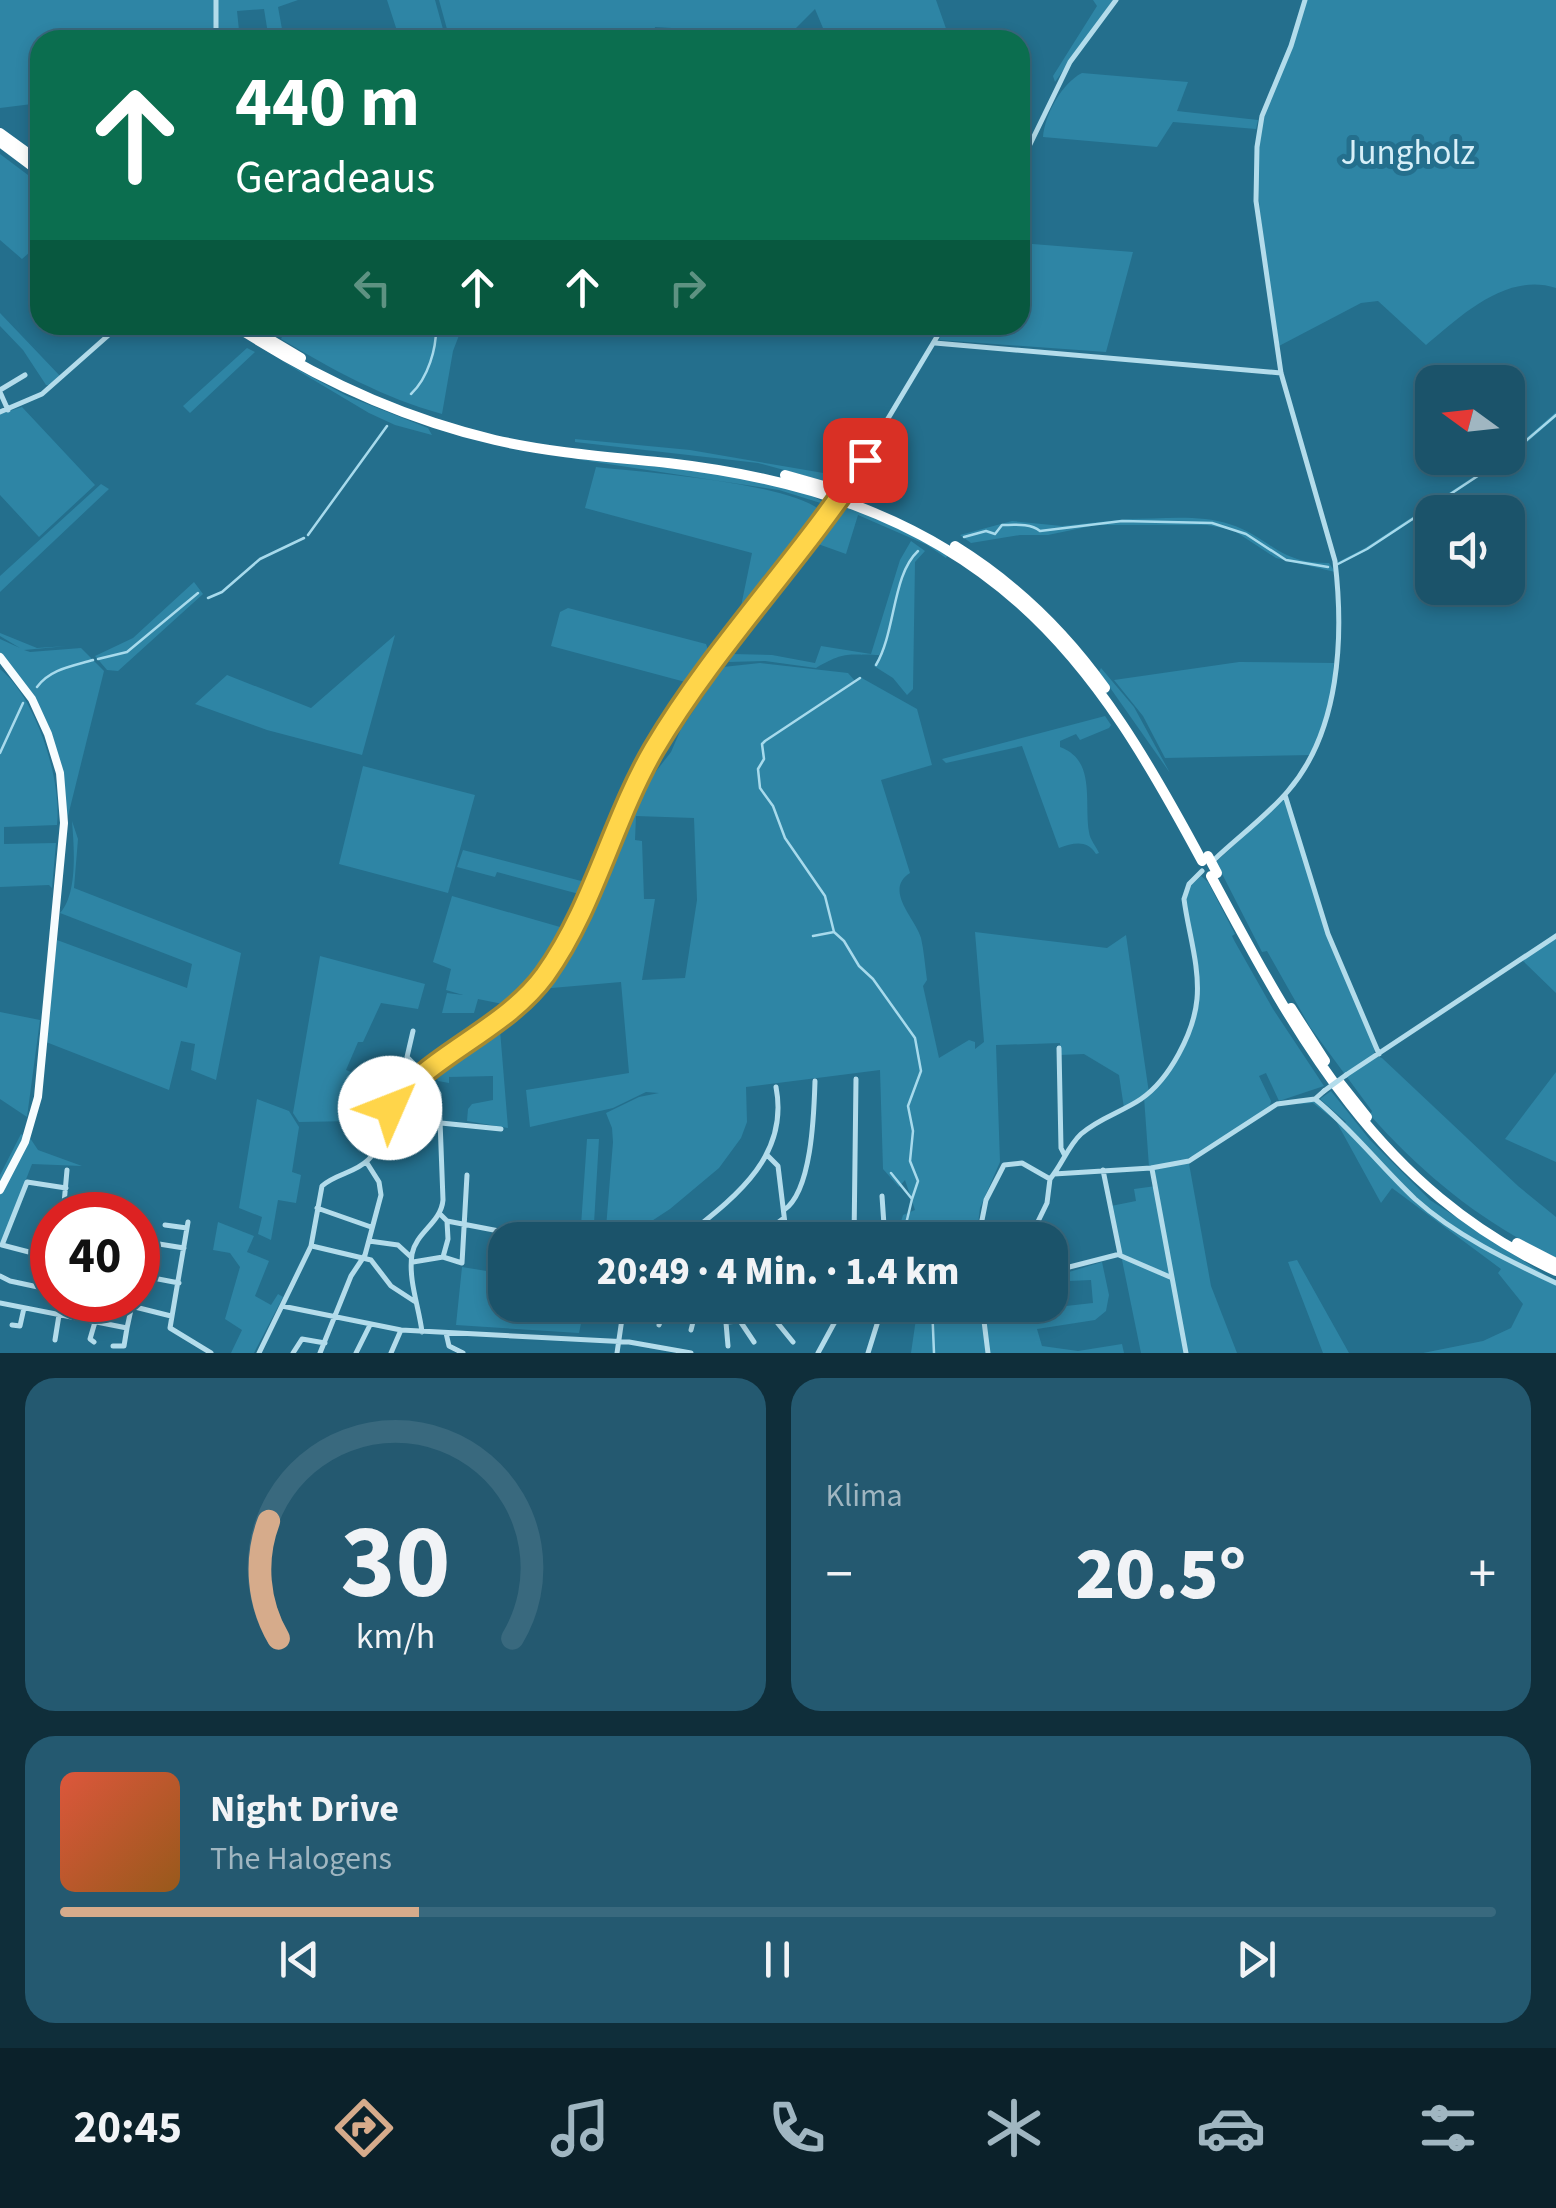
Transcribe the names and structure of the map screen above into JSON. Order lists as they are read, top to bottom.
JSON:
{
  "parks": ["Jungholz"],
  "north": "left",
  "page": {
    "turn": ["440 m", "Geradeaus"],
    "limit": "40",
    "trip": "20:49 · 4 Min. · 1.4 km",
    "tile": "Klima",
    "heat": ["−", "20.5°", "+"],
    "song": ["Night Drive", "The Halogens"],
    "tabs": "20:45",
    "gauge": ["30", "km/h"]
  }
}
